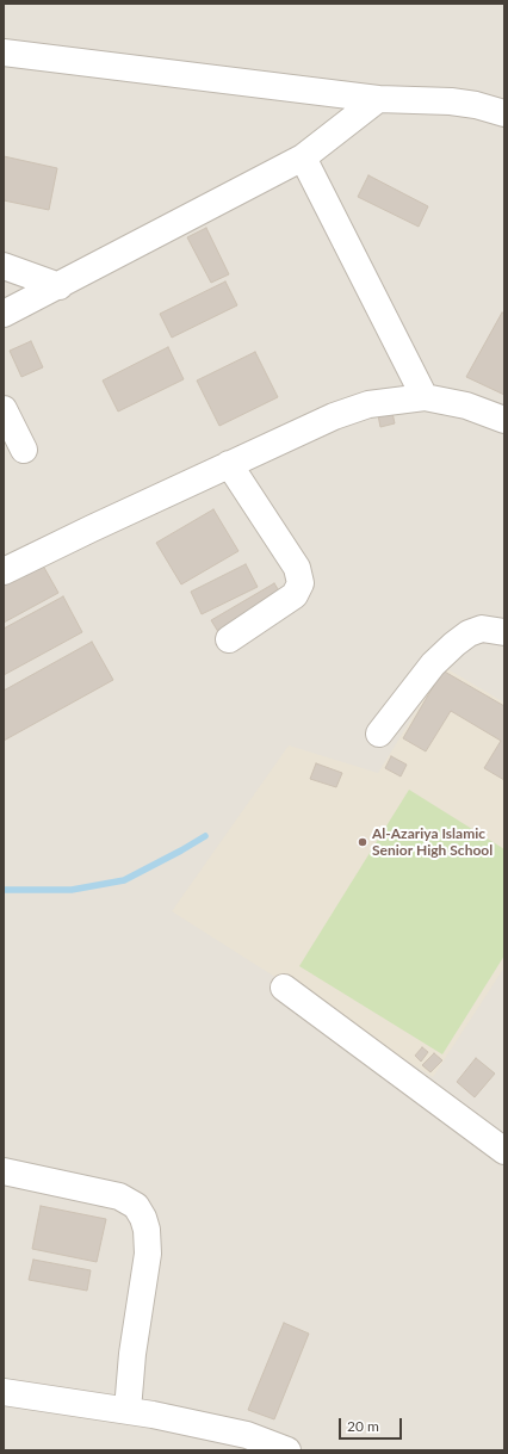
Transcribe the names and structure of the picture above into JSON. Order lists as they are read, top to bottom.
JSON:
{
  "places": ["Al-Azariya Islamic Senior High School"],
  "scale_bar": "20 m"
}
